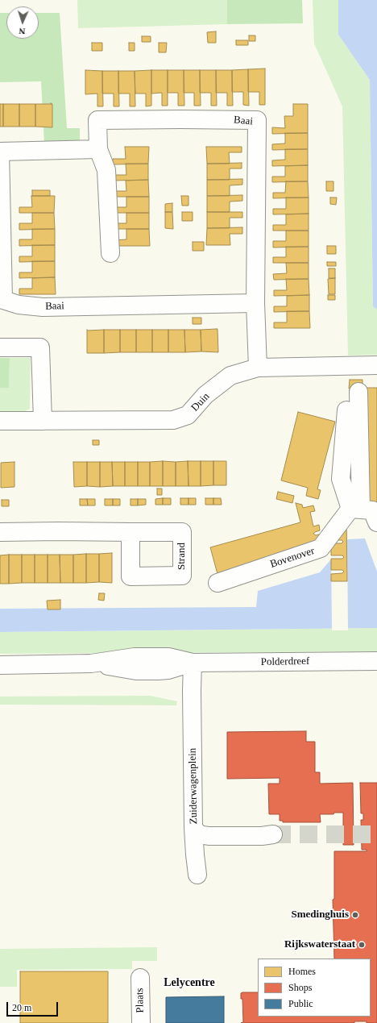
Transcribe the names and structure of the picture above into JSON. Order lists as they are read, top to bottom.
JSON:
{
  "streets": {
    "street": [
      "Baai",
      "Duin",
      "Bovenover",
      "Polderdreef",
      "Zuiderwagenplein",
      "Plaats"
    ]
  },
  "crossings": [
    ["Baai", "Duin"],
    ["Polderdreef", "Zuiderwagenplein"]
  ],
  "districts": ["Lelycentre"],
  "places": ["Smedinghuis", "Rijkswaterstaat"],
  "legend": ["Homes", "Shops", "Public"],
  "scale_bar": "20 m",
  "north": "bottom"
}
